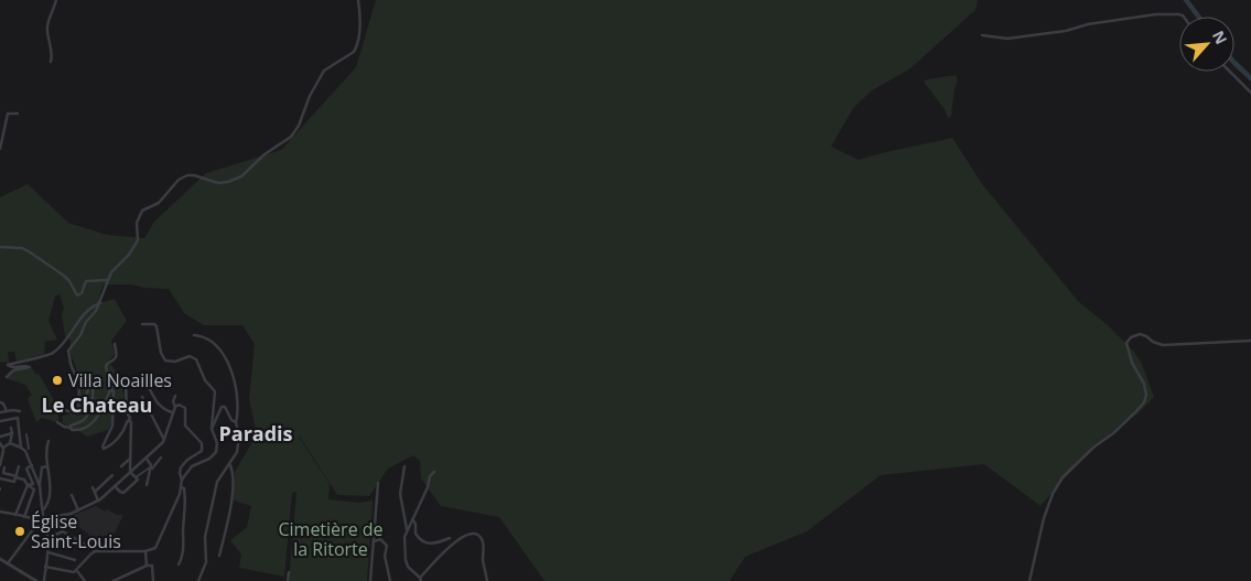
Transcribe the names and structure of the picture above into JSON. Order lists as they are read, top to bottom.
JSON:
{
  "districts": ["Le Chateau", "Paradis"],
  "parks": ["Cimetière de la Ritorte"],
  "places": ["Villa Noailles", "Église Saint-Louis"],
  "north": "top right"
}
